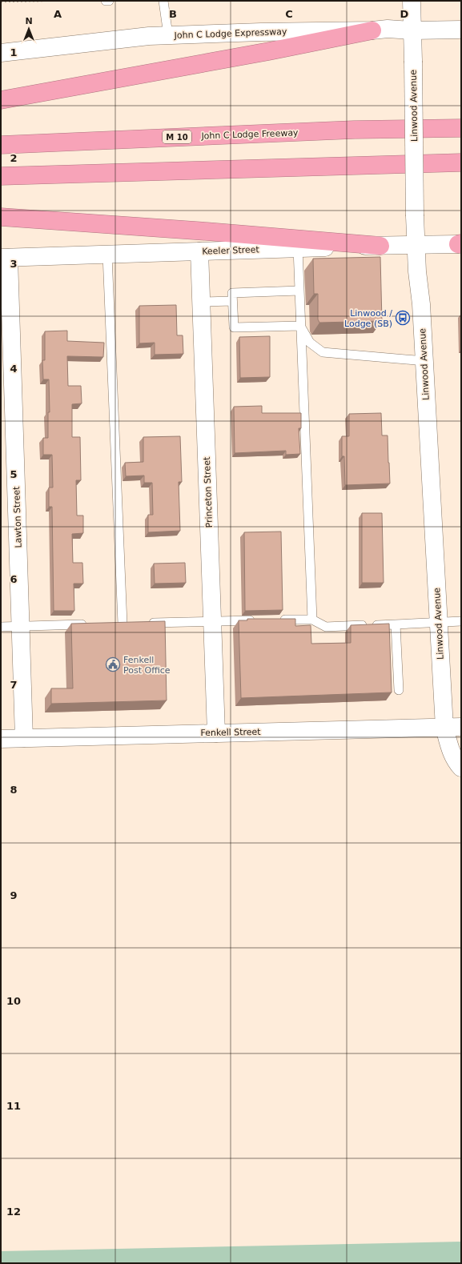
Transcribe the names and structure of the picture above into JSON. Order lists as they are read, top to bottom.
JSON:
{
  "streets": {
    "highway": ["John C Lodge Freeway", "M 10"],
    "street": [
      "John C Lodge Expressway",
      "Linwood Avenue",
      "Keeler Street",
      "Princeton Street",
      "Lawton Street",
      "Fenkell Street"
    ]
  },
  "crossings": [
    ["John C Lodge Expressway", "Linwood Avenue"],
    ["Linwood Avenue", "Keeler Street"],
    ["Linwood Avenue", "Fenkell Street"],
    ["Keeler Street", "Princeton Street"],
    ["Keeler Street", "Lawton Street"],
    ["Princeton Street", "Fenkell Street"],
    ["Lawton Street", "Fenkell Street"]
  ],
  "places": {
    "bus stop": ["Linwood / Lodge (SB)"],
    "public building": ["Fenkell Post Office"]
  },
  "north": "top",
  "grid": {
    "columns": [
      "A",
      "B",
      "C",
      "D"
    ],
    "rows": [
      "1",
      "2",
      "3",
      "4",
      "5",
      "6",
      "7",
      "8",
      "9",
      "10",
      "11",
      "12"
    ]
  }
}
